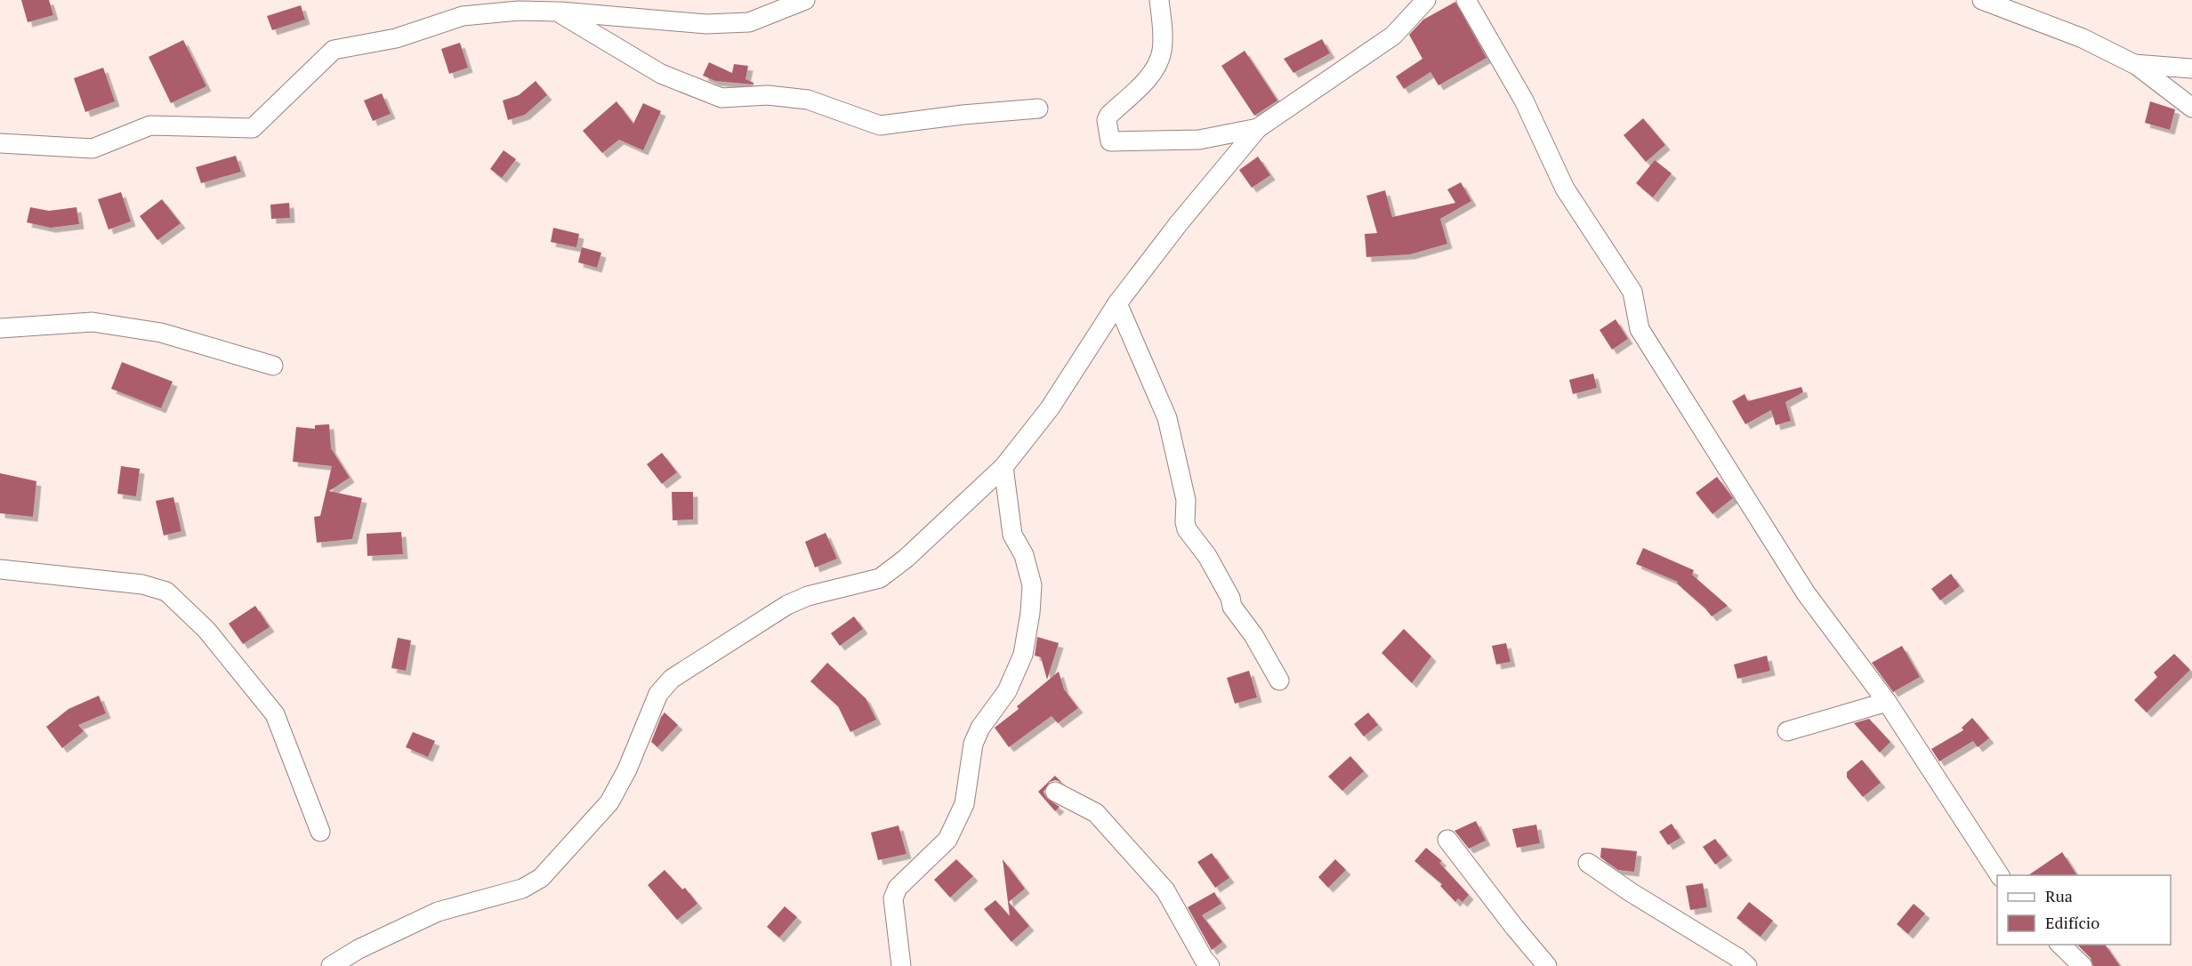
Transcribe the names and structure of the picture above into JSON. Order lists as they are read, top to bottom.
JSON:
{
  "legend": ["Rua", "Edifício"]
}
